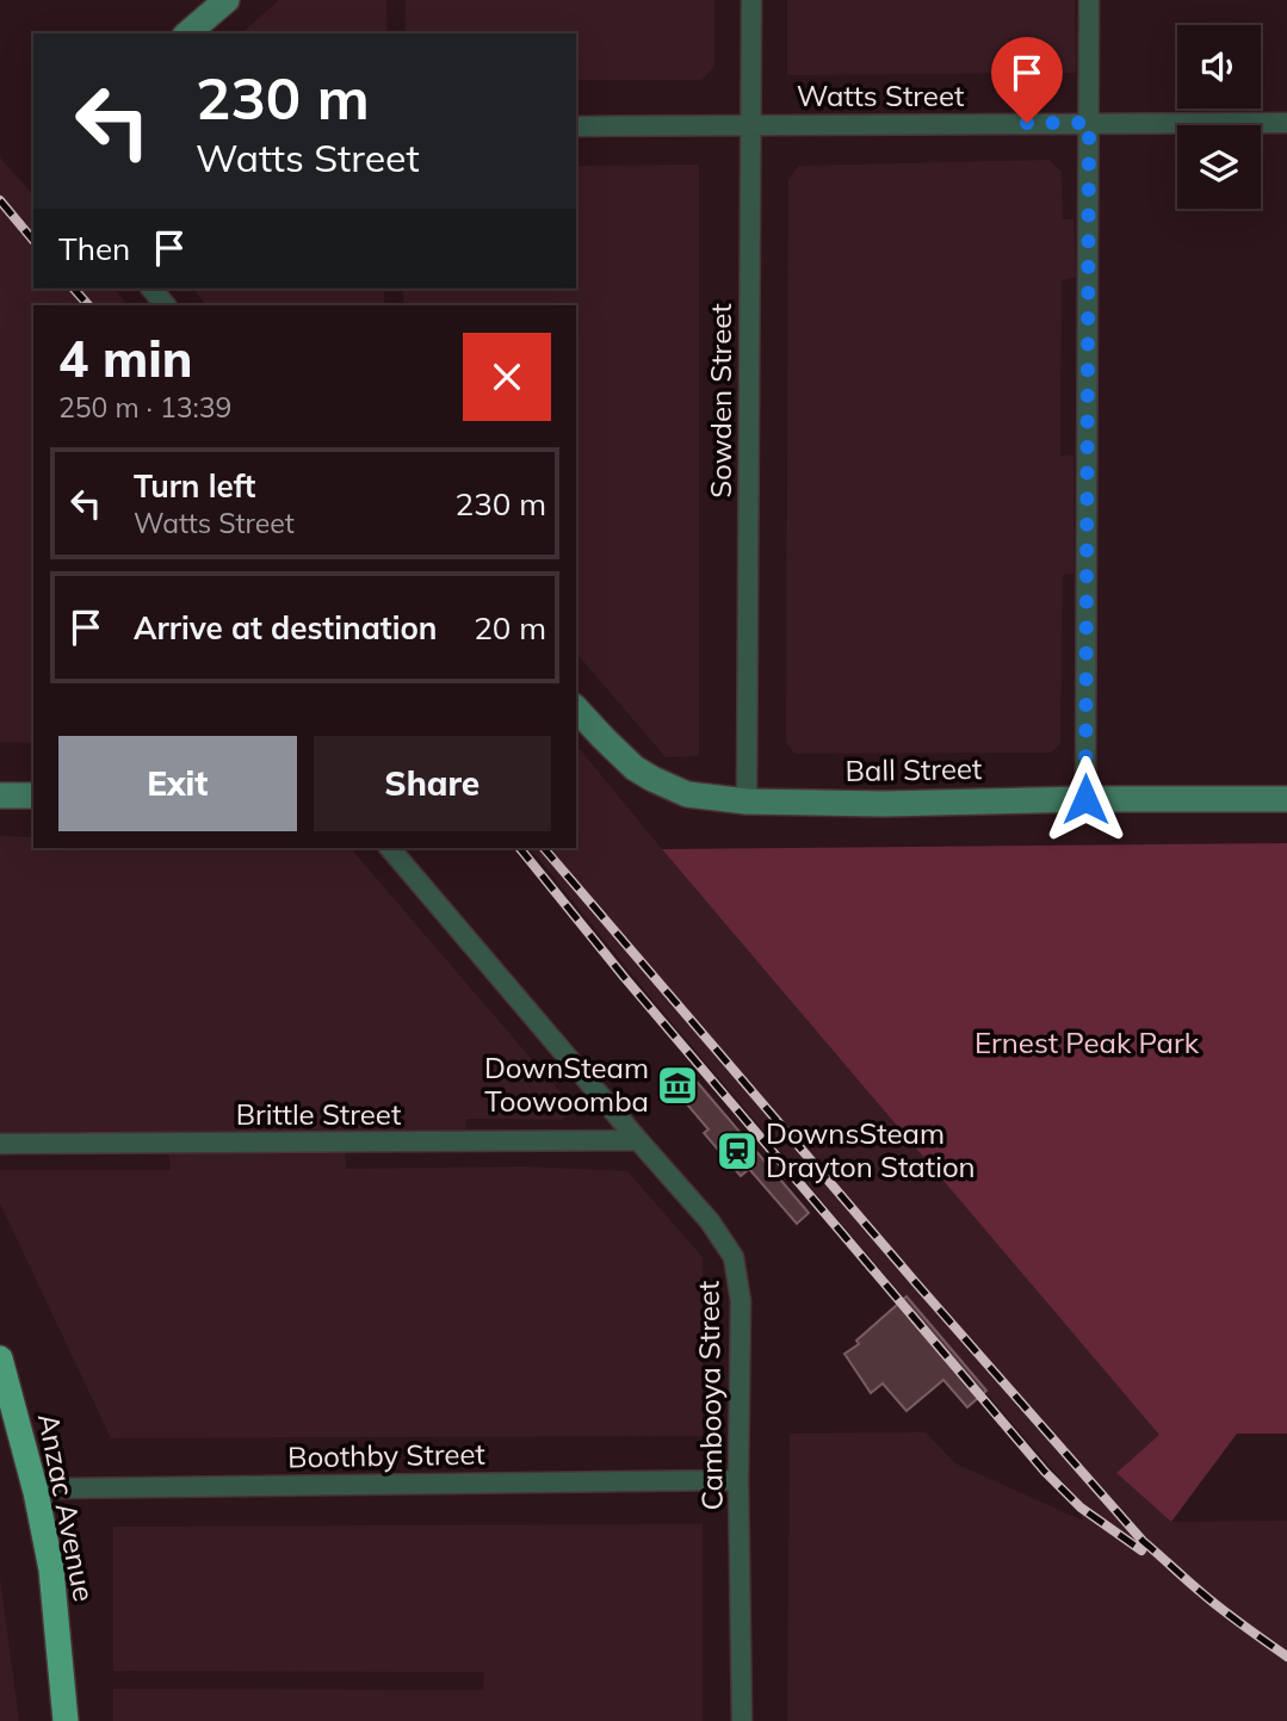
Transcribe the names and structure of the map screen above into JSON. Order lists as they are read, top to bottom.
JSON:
{
  "streets": {
    "highway": ["Anzac Avenue"],
    "main road": ["Ball Street"],
    "street": [
      "Watts Street",
      "Sowden Street",
      "Brittle Street",
      "Cambooya Street",
      "Boothby Street"
    ]
  },
  "crossings": [
    ["Watts Street", "Sowden Street"],
    ["Sowden Street", "Ball Street"],
    ["Brittle Street", "Cambooya Street"],
    ["Cambooya Street", "Boothby Street"],
    ["Boothby Street", "Anzac Avenue"]
  ],
  "parks": ["Ernest Peak Park"],
  "places": {
    "museum": ["DownSteam Toowoomba"],
    "station": ["DownsSteam Drayton Station"]
  },
  "page": {
    "turn": ["230 m", "Watts Street"],
    "then": "Then",
    "heading": ["4 min", "250 m · 13:39"],
    "list": [
      {
        "name": "Turn left",
        "note": "Watts Street",
        "value": "230 m"
      },
      {
        "name": "Arrive at destination",
        "value": "20 m"
      }
    ],
    "buttons": ["Exit", "Share"]
  }
}
